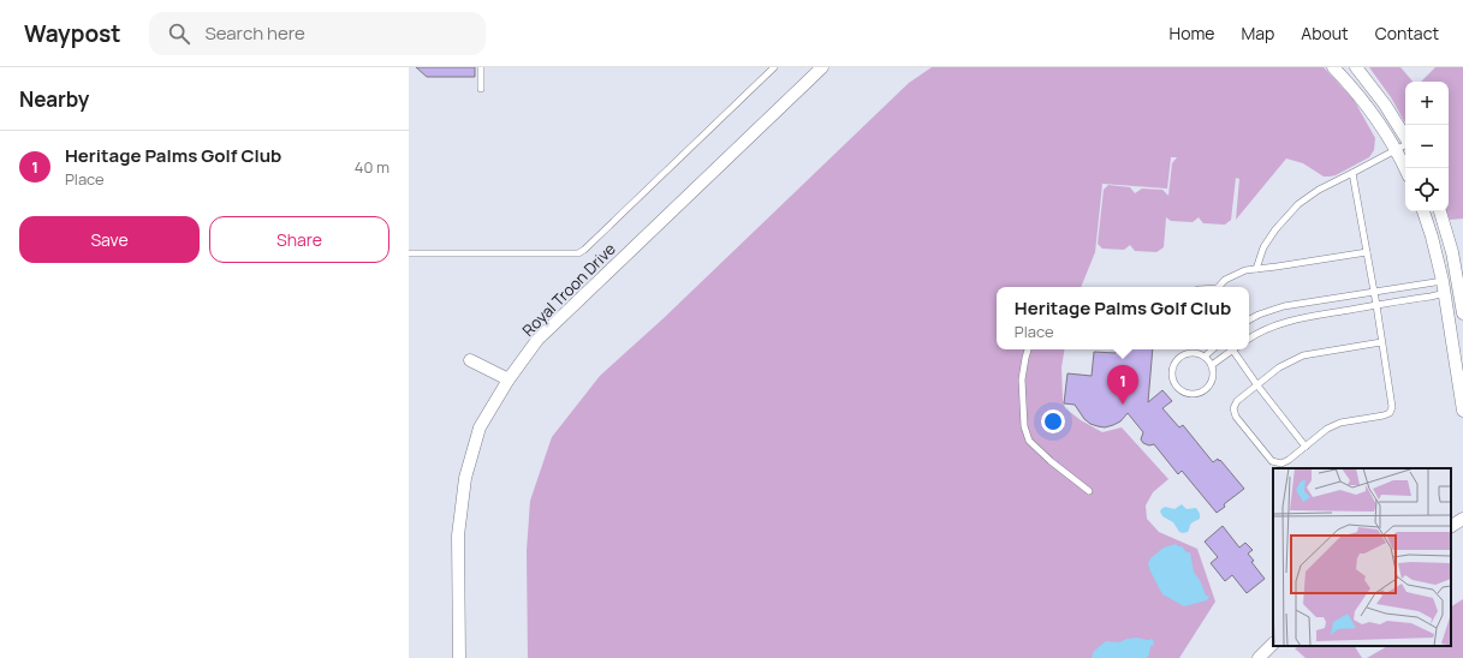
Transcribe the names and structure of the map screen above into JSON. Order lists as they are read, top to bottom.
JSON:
{
  "streets": {
    "street": ["Royal Troon Drive"]
  },
  "page": {
    "header": "Waypost",
    "search": "Search here",
    "nav": [
      "Home",
      "Map",
      "About",
      "Contact"
    ],
    "heading": "Nearby",
    "map_buttons": ["+", "−"],
    "list": [
      {
        "mark": "1",
        "name": "Heritage Palms Golf Club",
        "note": "Place",
        "value": "40 m"
      }
    ],
    "buttons": ["Save", "Share"],
    "popup": ["Heritage Palms Golf Club", "Place"],
    "pins": "1"
  }
}
